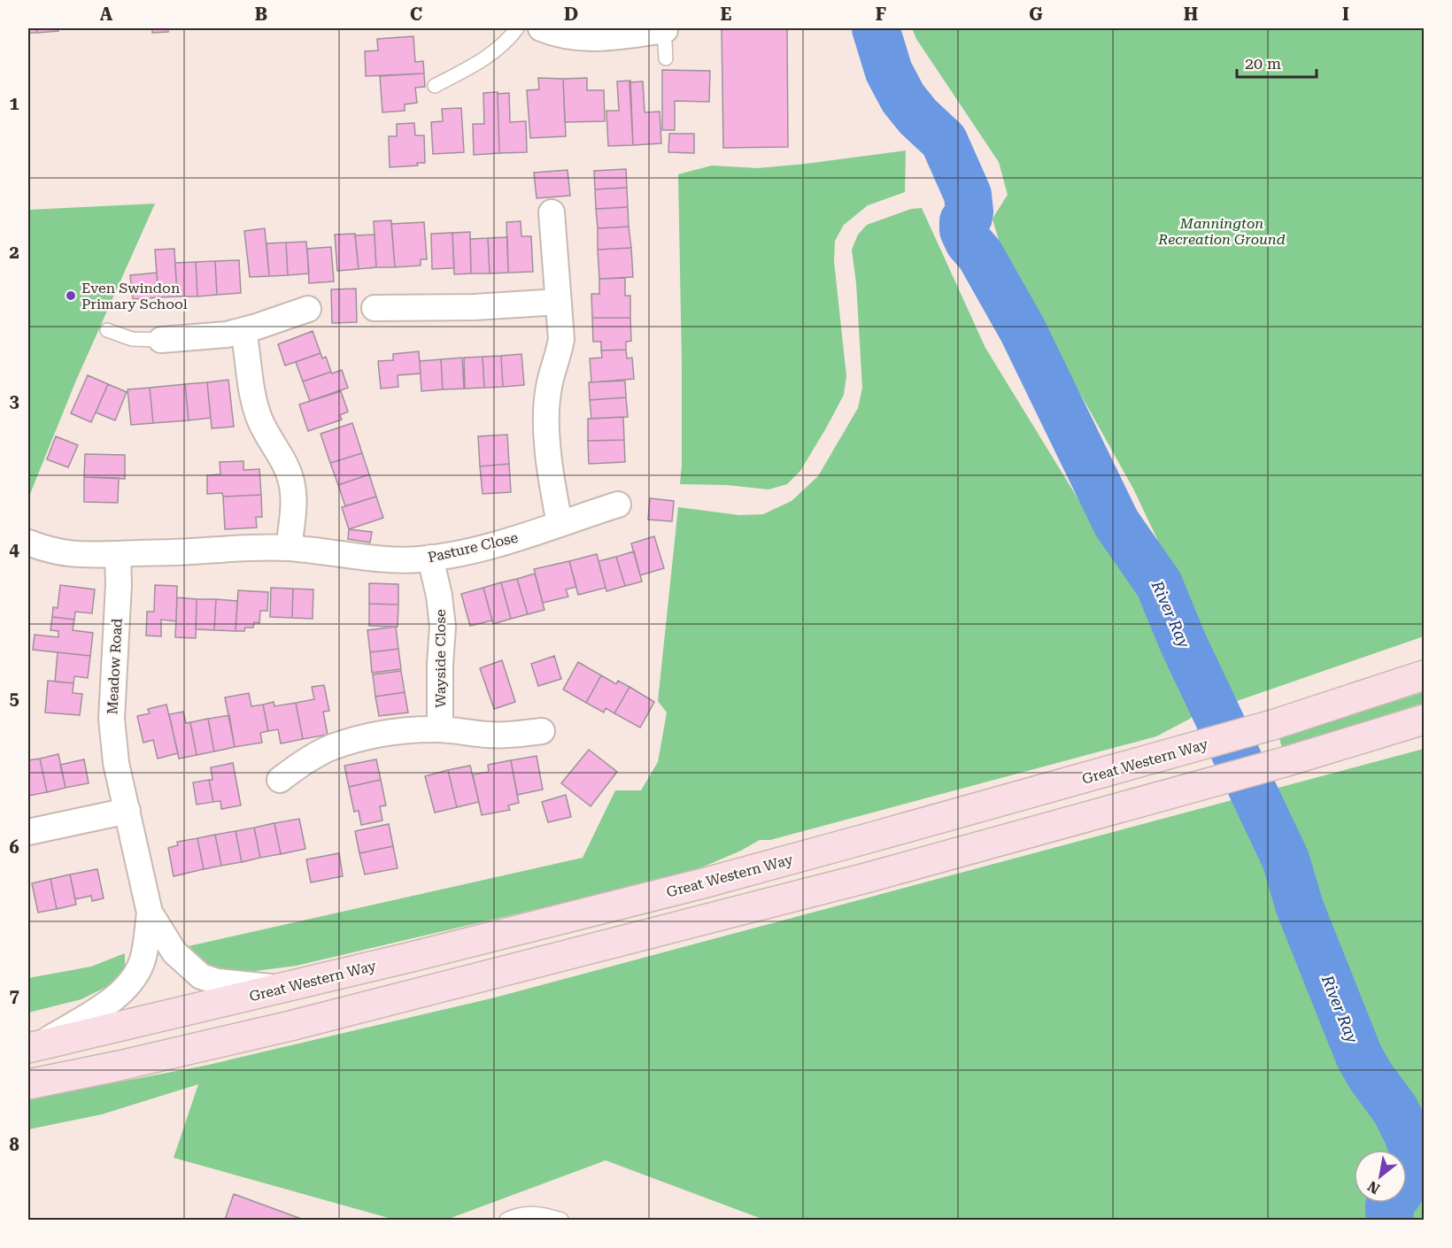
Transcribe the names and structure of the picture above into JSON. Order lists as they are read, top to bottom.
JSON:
{
  "streets": {
    "main road": ["Great Western Way"],
    "street": ["Pasture Close", "Wayside Close", "Meadow Road"]
  },
  "crossings": [
    ["Pasture Close", "Wayside Close"],
    ["Pasture Close", "Meadow Road"],
    ["Meadow Road", "Great Western Way"]
  ],
  "water": ["River Ray"],
  "parks": ["Mannington Recreation Ground"],
  "places": ["Even Swindon Primary School"],
  "scale_bar": "20 m",
  "north": "bottom left",
  "grid": {
    "columns": [
      "A",
      "B",
      "C",
      "D",
      "E",
      "F",
      "G",
      "H",
      "I"
    ],
    "rows": [
      "1",
      "2",
      "3",
      "4",
      "5",
      "6",
      "7",
      "8"
    ]
  }
}
